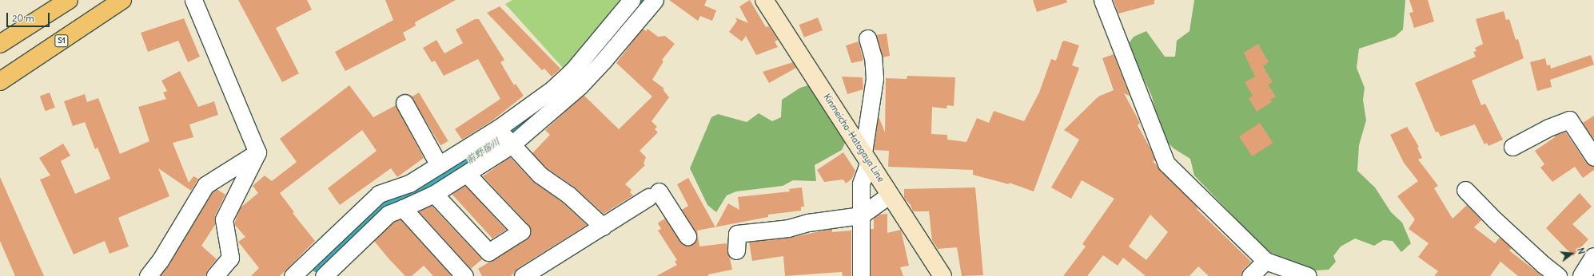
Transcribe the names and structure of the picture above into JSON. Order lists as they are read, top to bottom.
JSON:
{
  "streets": {
    "highway": ["S1"],
    "main road": ["Kinmeicho-Hatogaya Line"]
  },
  "water": ["前野宿川"],
  "scale_bar": "20 m",
  "north": "right"
}
